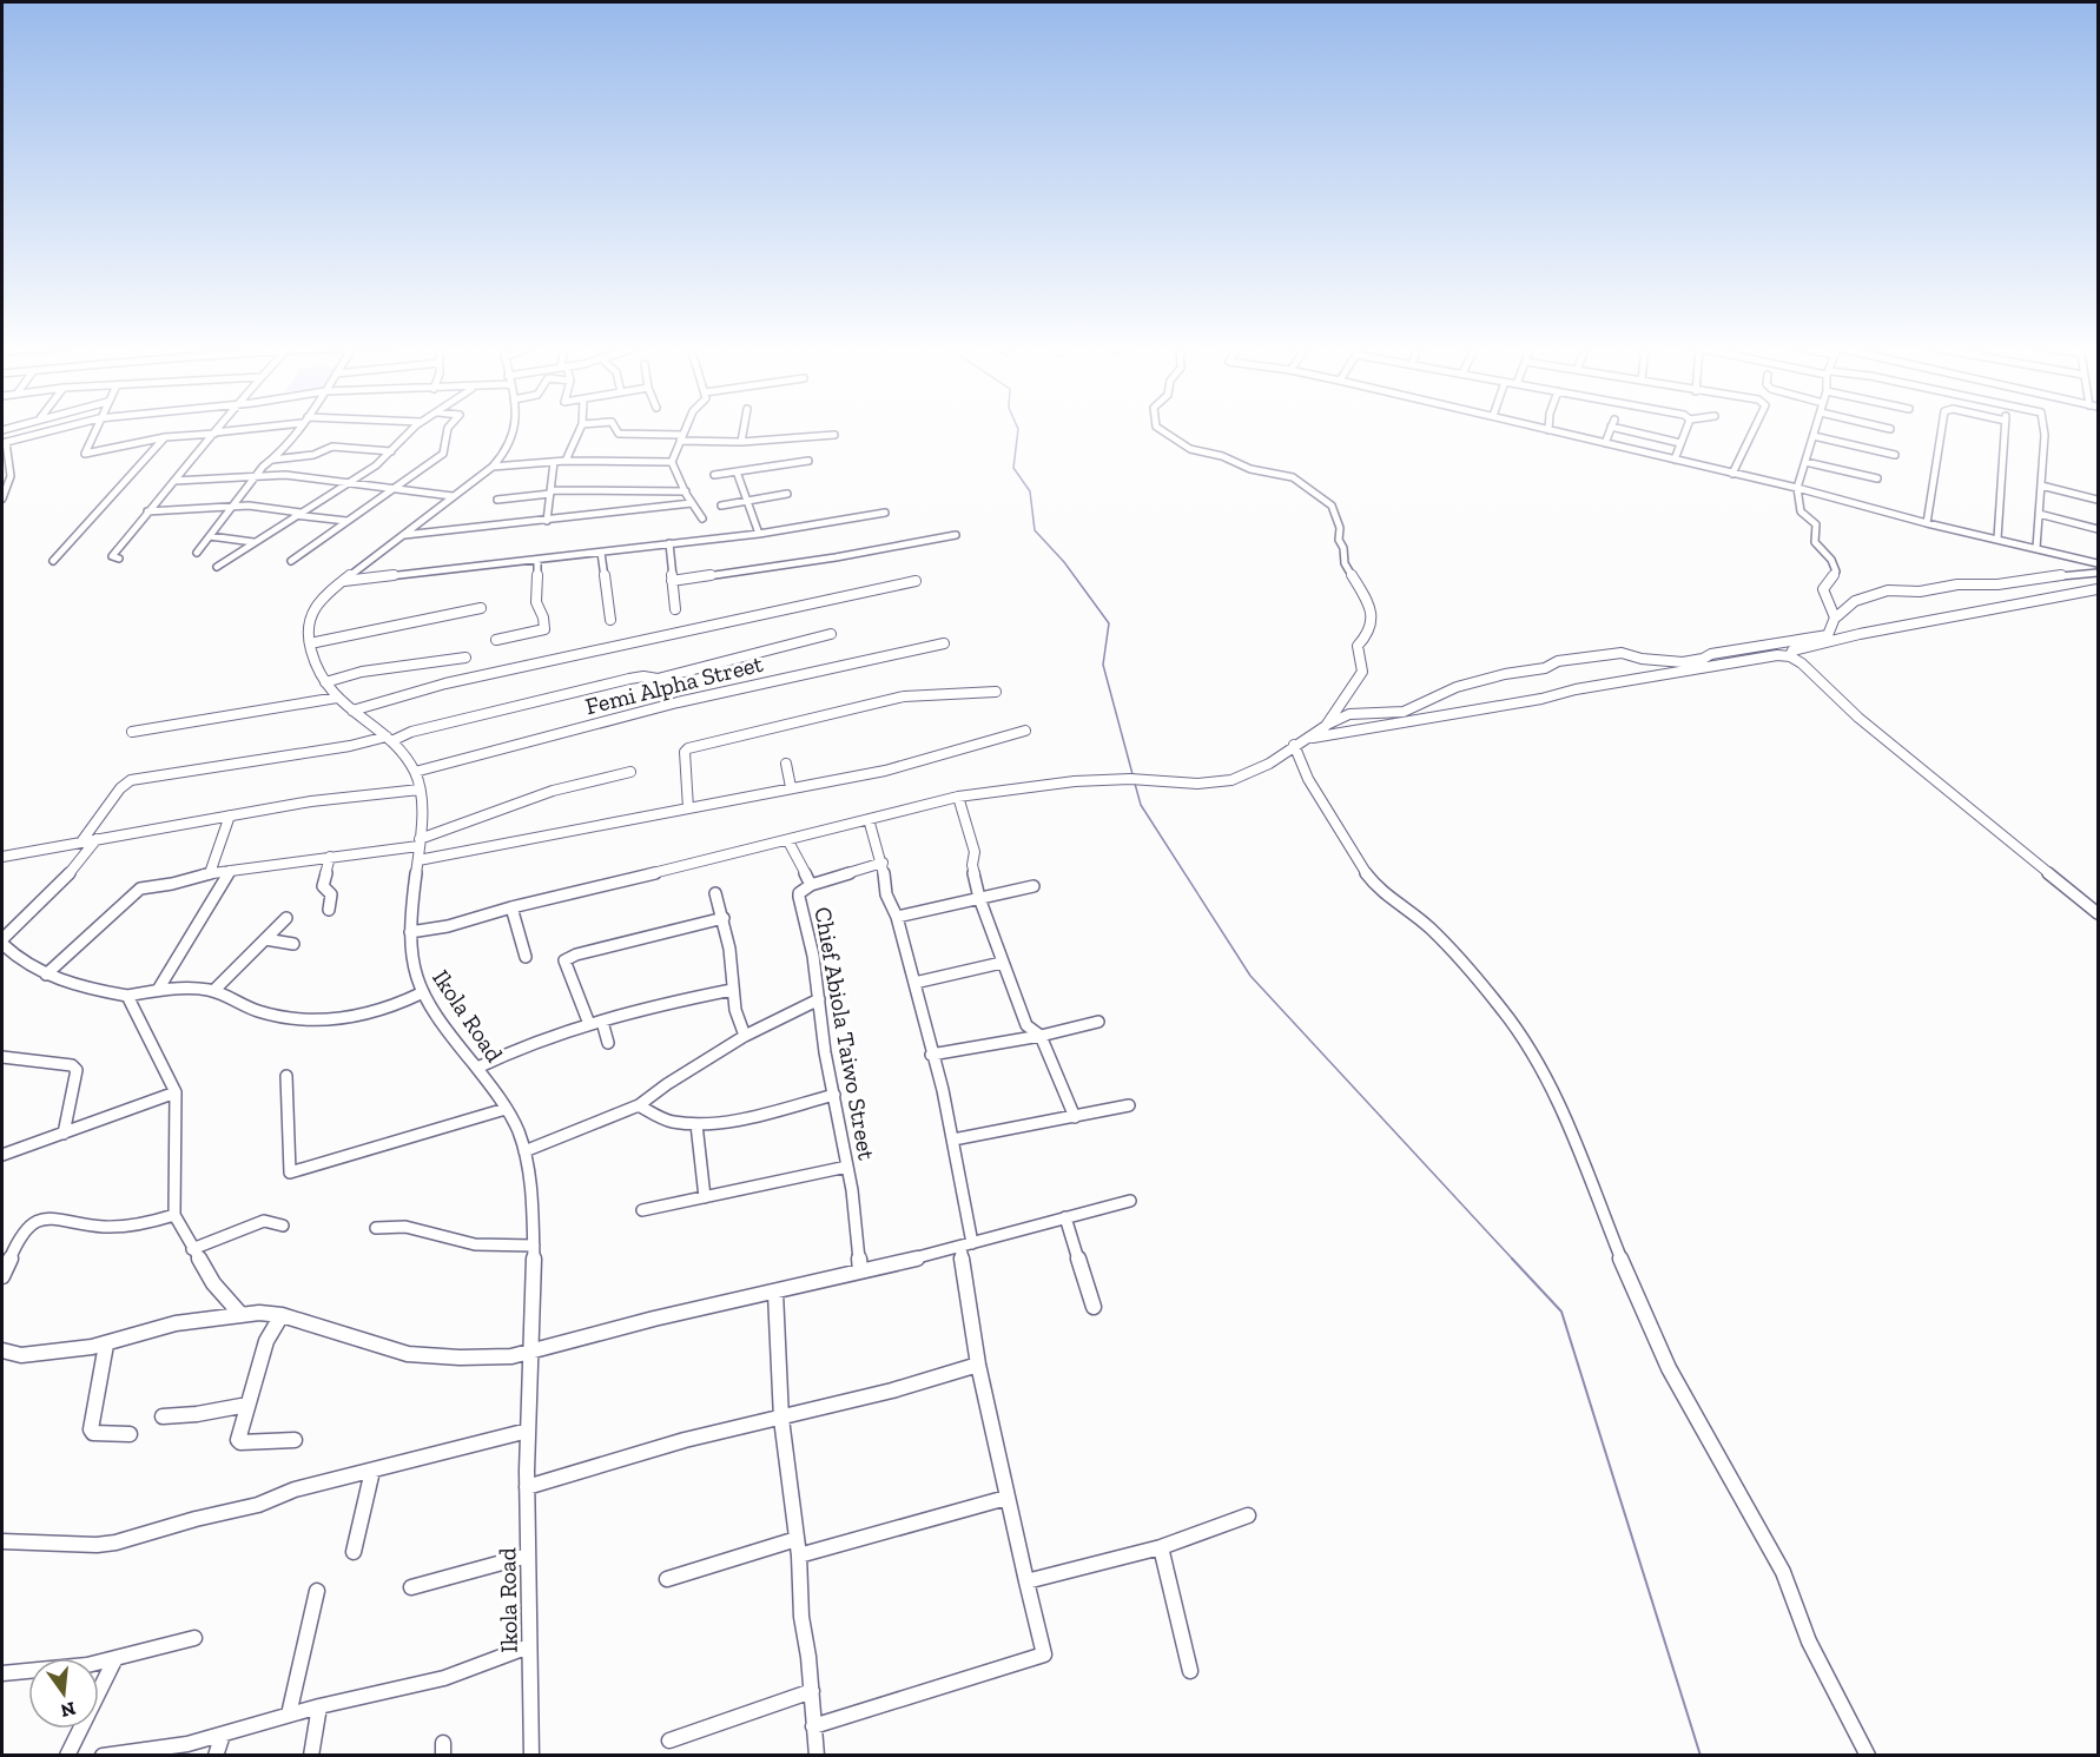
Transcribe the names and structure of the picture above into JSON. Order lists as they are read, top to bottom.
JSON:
{
  "streets": {
    "street": ["Femi Alpha Street", "Ikola Road", "Chief Abiola Taiwo Street"]
  },
  "crossings": [
    ["Femi Alpha Street", "Ikola Road"]
  ],
  "north": "bottom"
}
